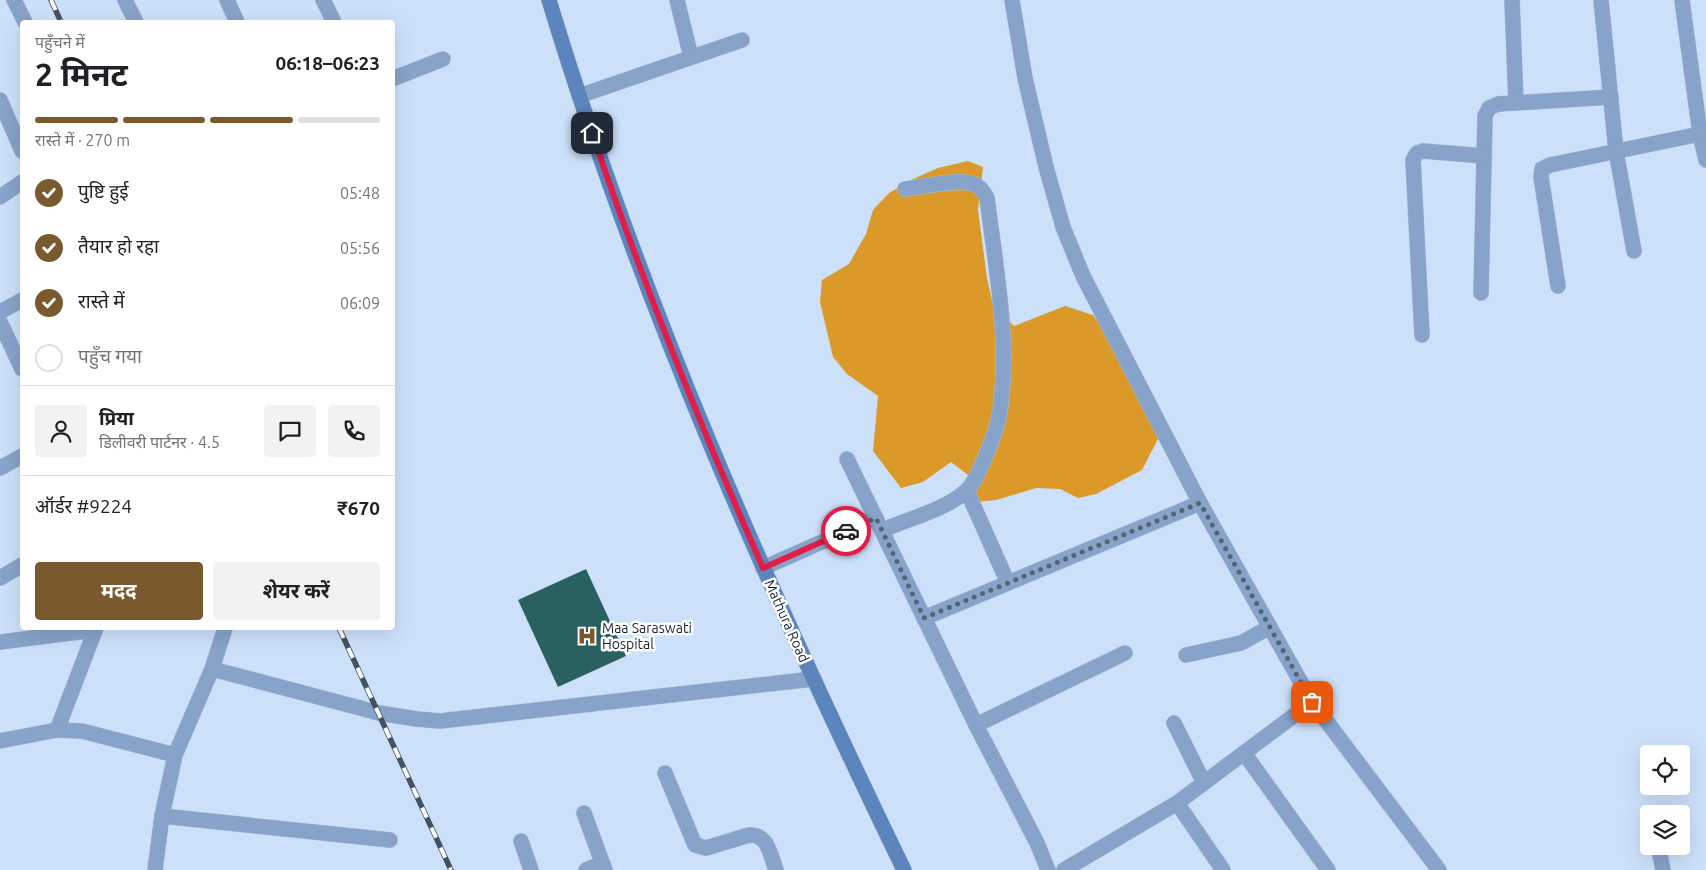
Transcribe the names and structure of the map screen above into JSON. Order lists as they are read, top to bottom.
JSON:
{
  "streets": {
    "main road": ["Mathura Road"]
  },
  "places": {
    "hospital": ["Maa Saraswati Hospital"]
  },
  "page": {
    "heading": ["2 मिनट", "पहुँचने में", "06:18–06:23"],
    "panel": [
      "प्रिया",
      "डिलीवरी पार्टनर · 4.5",
      "ऑर्डर #9224",
      "₹670"
    ],
    "bar": "रास्ते में · 270 m",
    "list": [
      ["पुष्टि हुई", "05:48"],
      ["तैयार हो रहा", "05:56"],
      ["रास्ते में", "06:09"],
      "पहुँच गया"
    ],
    "buttons": ["मदद", "शेयर करें"]
  }
}
